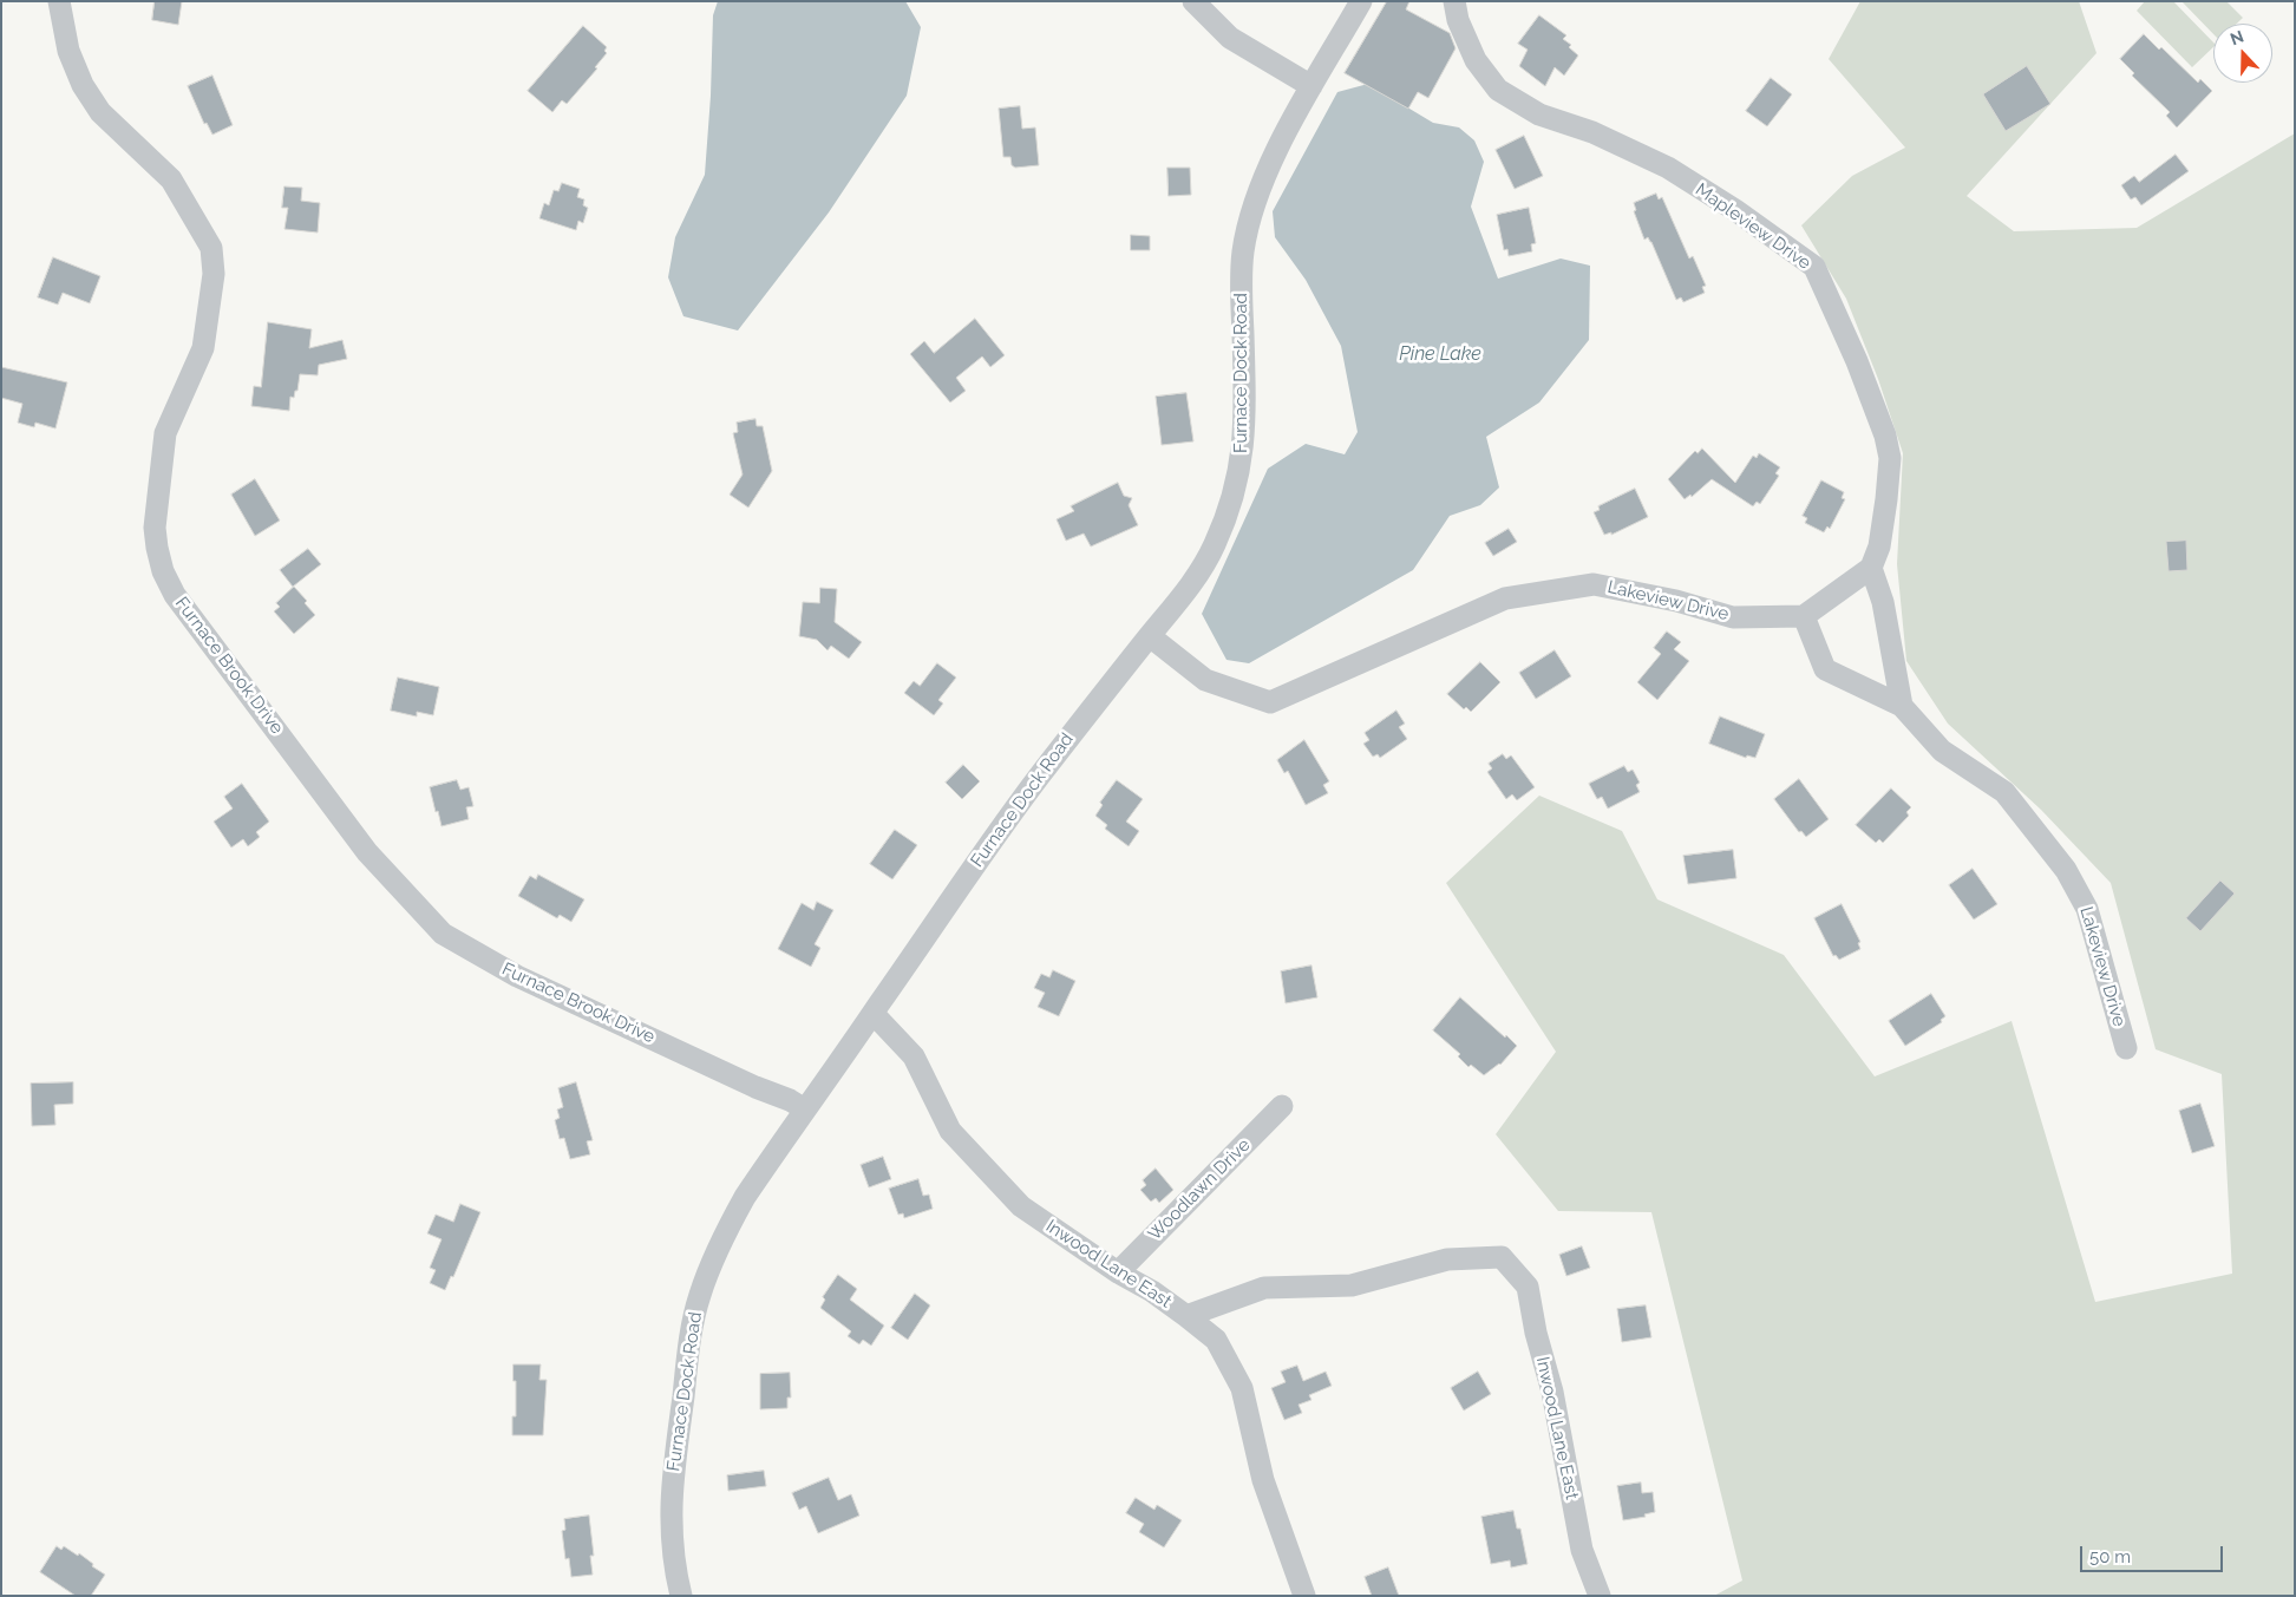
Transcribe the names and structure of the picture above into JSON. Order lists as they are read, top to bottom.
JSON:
{
  "streets": {
    "street": [
      "Mapleview Drive",
      "Furnace Dock Road",
      "Lakeview Drive",
      "Furnace Brook Drive",
      "Woodlawn Drive",
      "Inwood Lane East"
    ]
  },
  "crossings": [
    ["Furnace Dock Road", "Lakeview Drive"],
    ["Furnace Dock Road", "Furnace Brook Drive"],
    ["Furnace Dock Road", "Inwood Lane East"],
    ["Woodlawn Drive", "Inwood Lane East"]
  ],
  "water": ["Pine Lake"],
  "scale_bar": "50 m",
  "north": "top"
}
